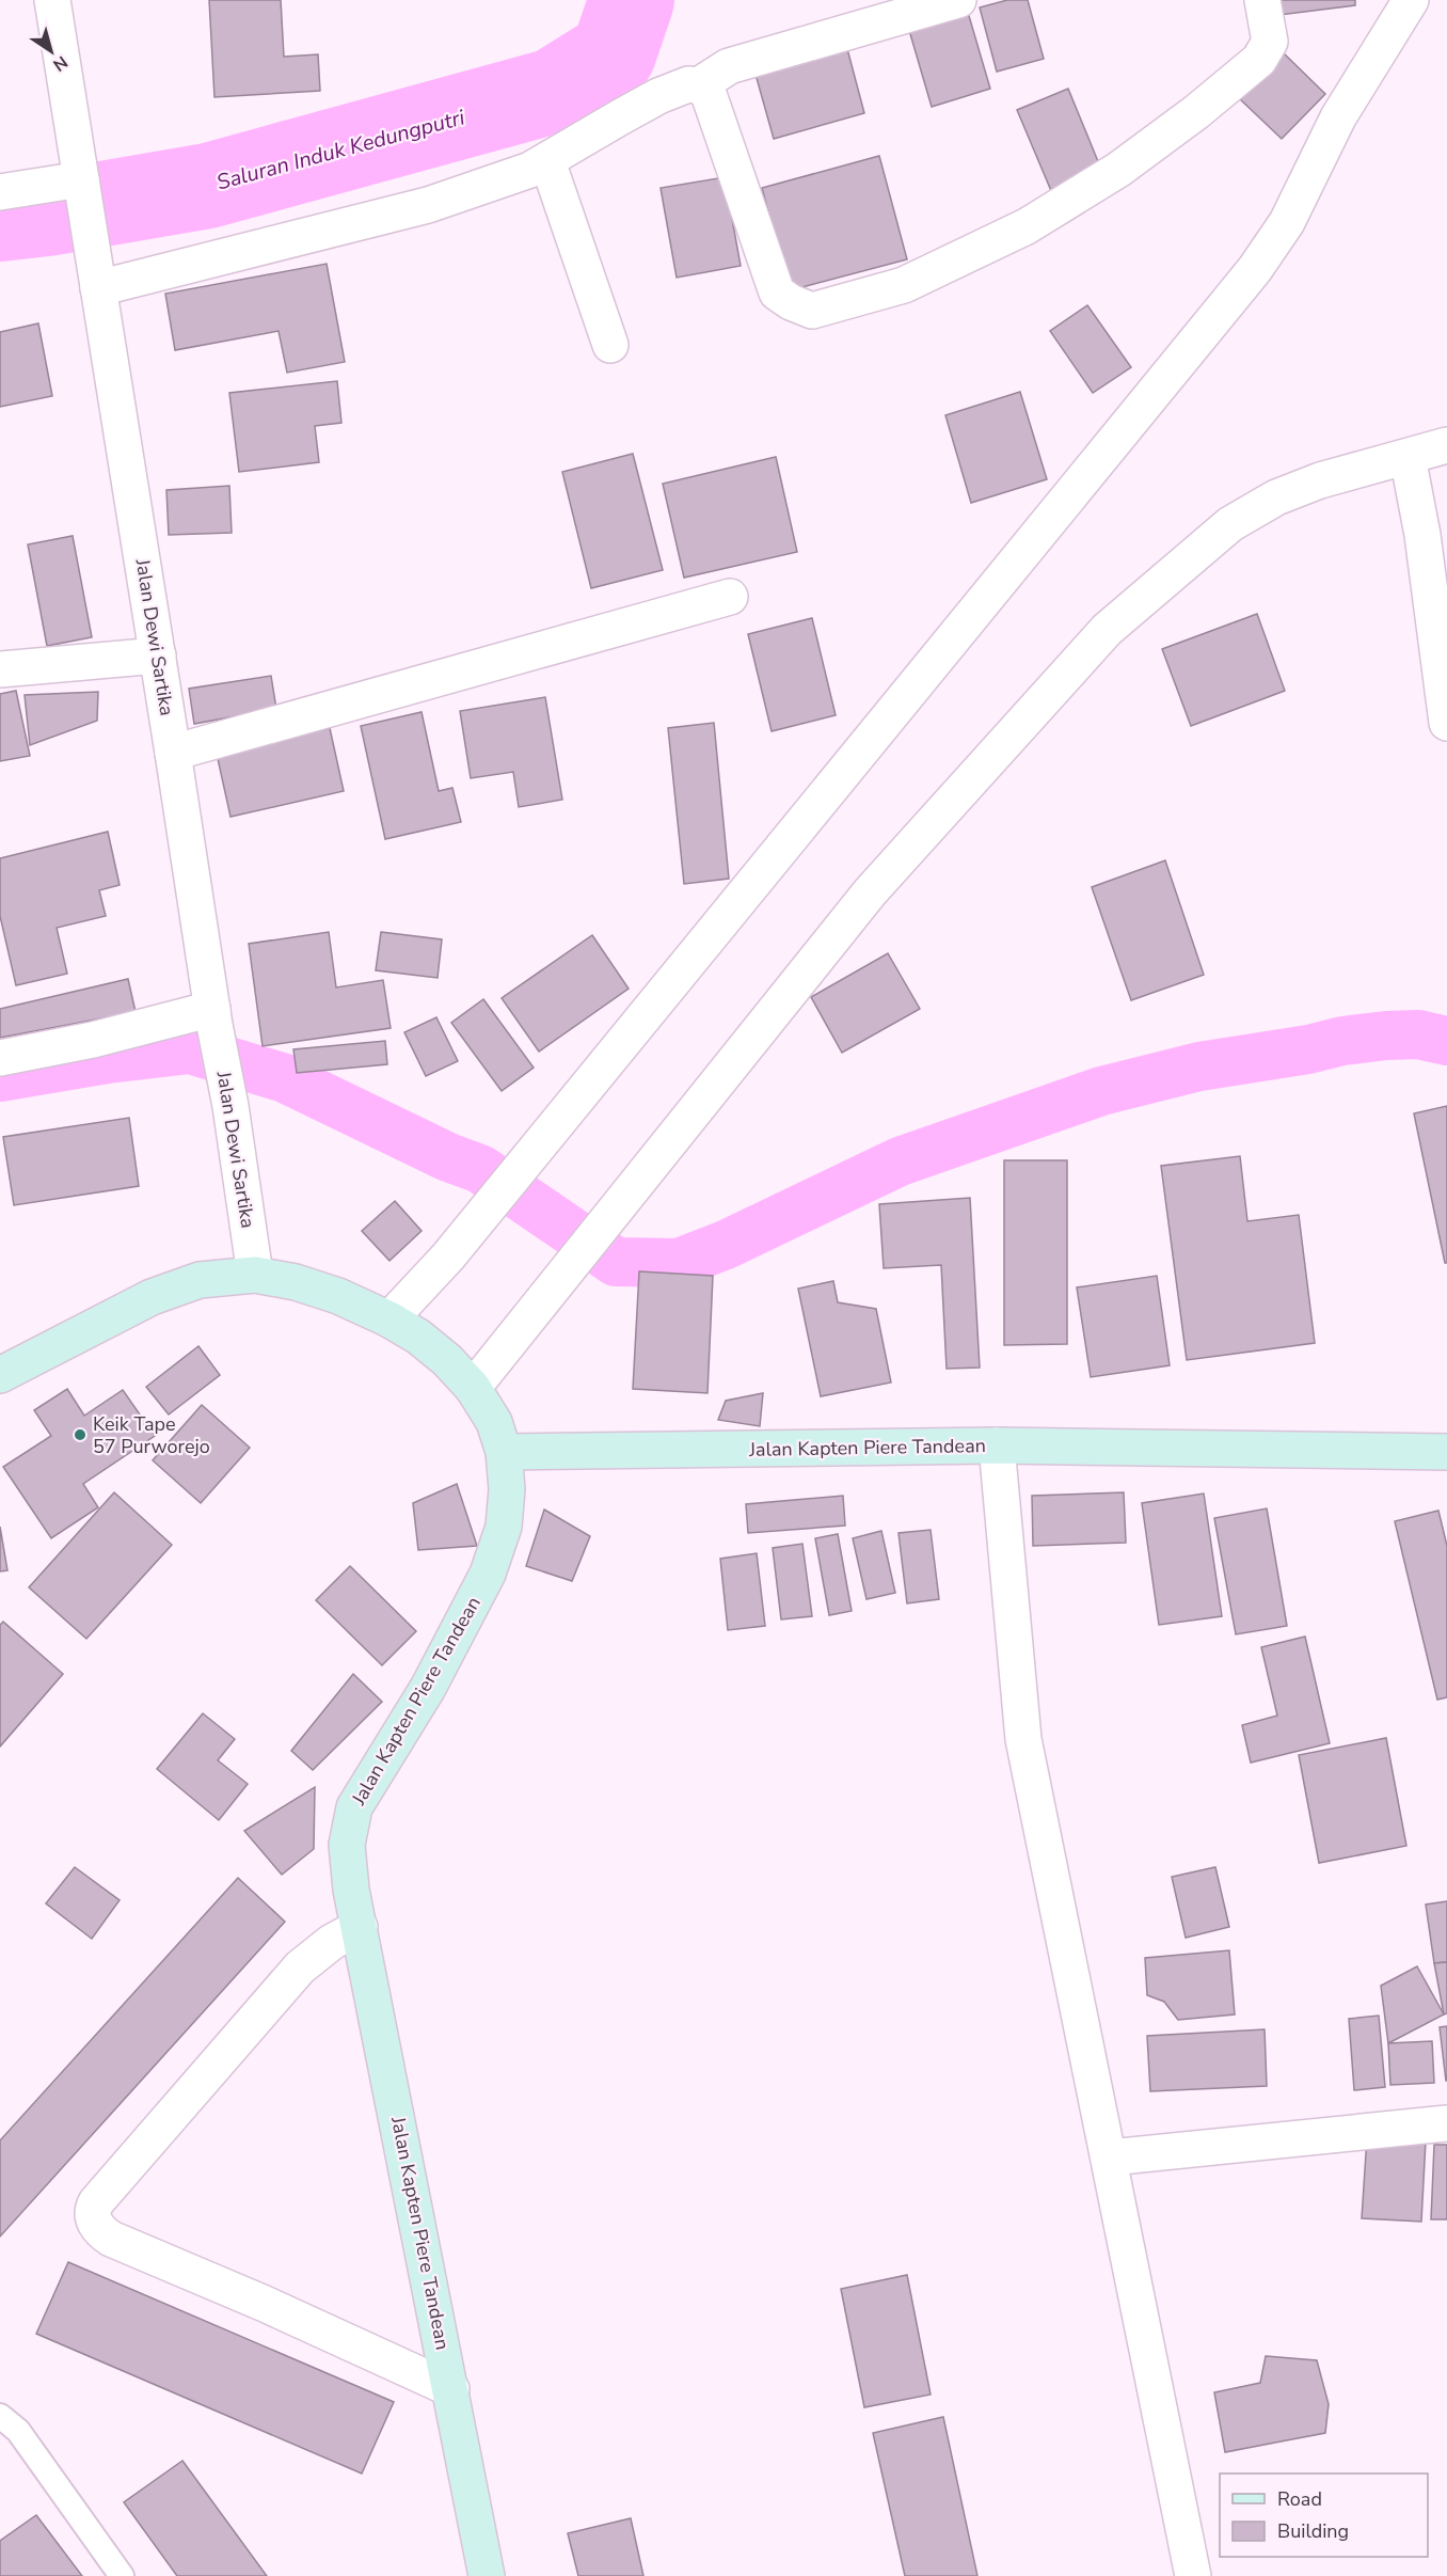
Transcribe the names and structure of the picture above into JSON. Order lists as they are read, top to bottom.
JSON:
{
  "streets": {
    "street": ["Jalan Dewi Sartika", "Jalan Kapten Piere Tandean"]
  },
  "water": ["Saluran Induk Kedungputri"],
  "places": ["Keik Tape 57 Purworejo"],
  "legend": ["Road", "Building"],
  "north": "bottom right"
}
